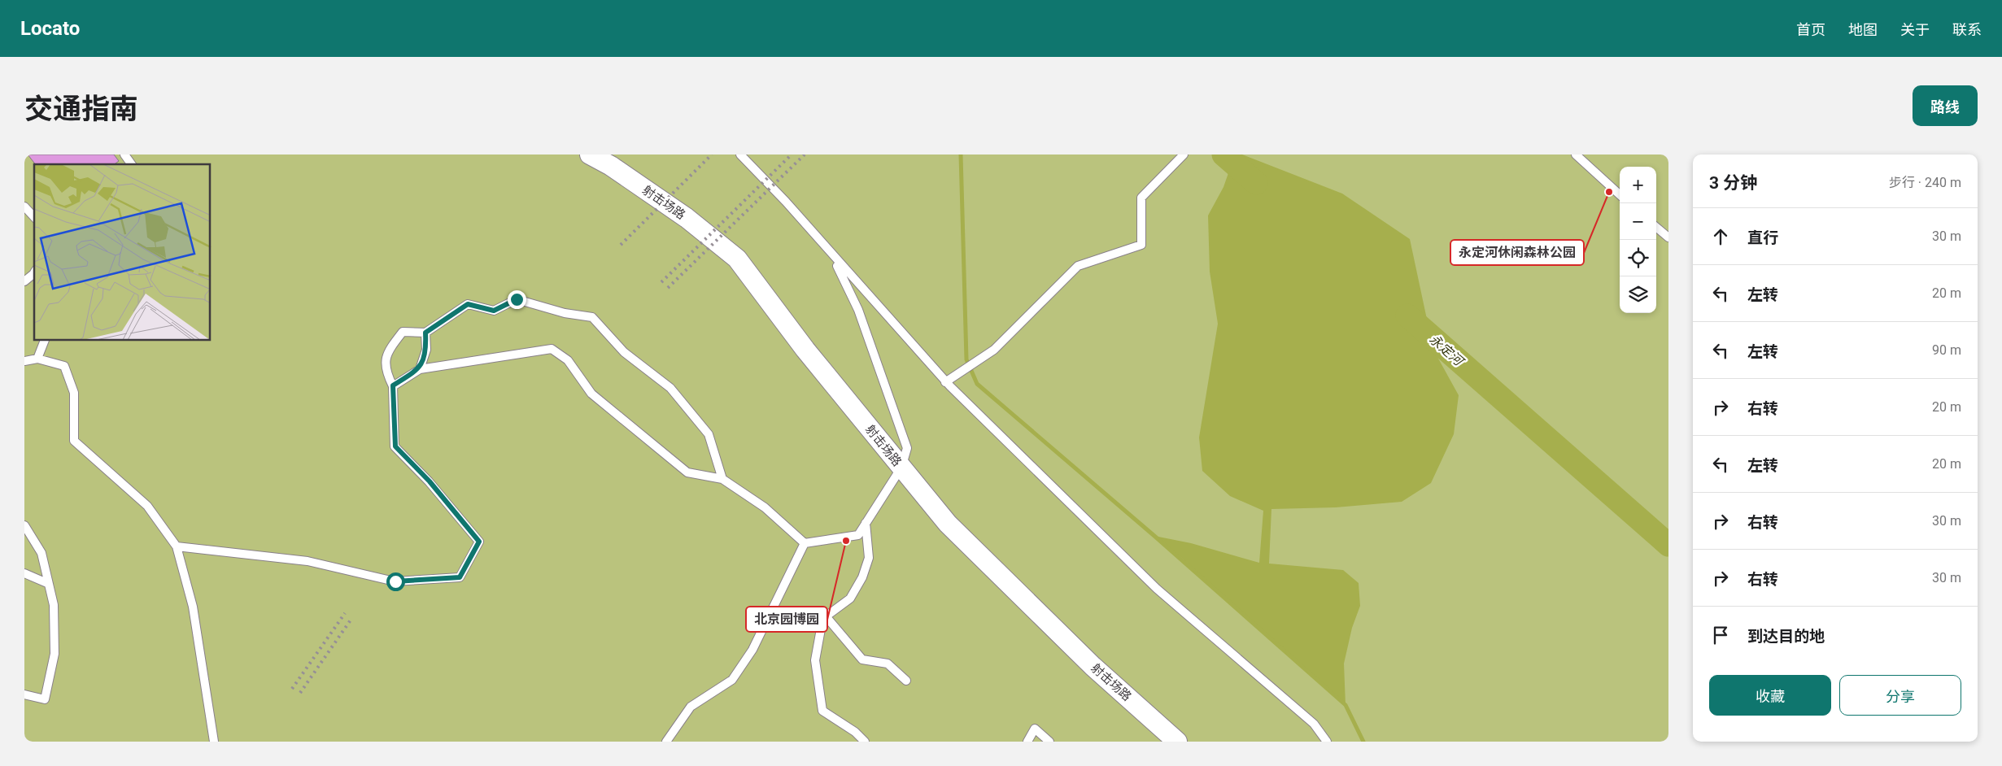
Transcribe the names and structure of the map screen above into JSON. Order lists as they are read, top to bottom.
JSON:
{
  "streets": {
    "street": ["射击场路"]
  },
  "water": ["永定河"],
  "places": ["永定河休闲森林公园", "北京园博园"],
  "page": {
    "header": "Locato",
    "nav": [
      "首页",
      "地图",
      "关于",
      "联系"
    ],
    "title": "交通指南",
    "buttons": [
      "路线",
      ["收藏", "分享"]
    ],
    "heading": ["3 分钟", "步行 · 240 m"],
    "map_buttons": ["+", "−"],
    "list": [
      ["直行", "30 m"],
      ["左转", "20 m"],
      ["左转", "90 m"],
      ["右转", "20 m"],
      ["左转", "20 m"],
      ["右转", "30 m"],
      ["右转", "30 m"],
      "到达目的地"
    ]
  }
}
